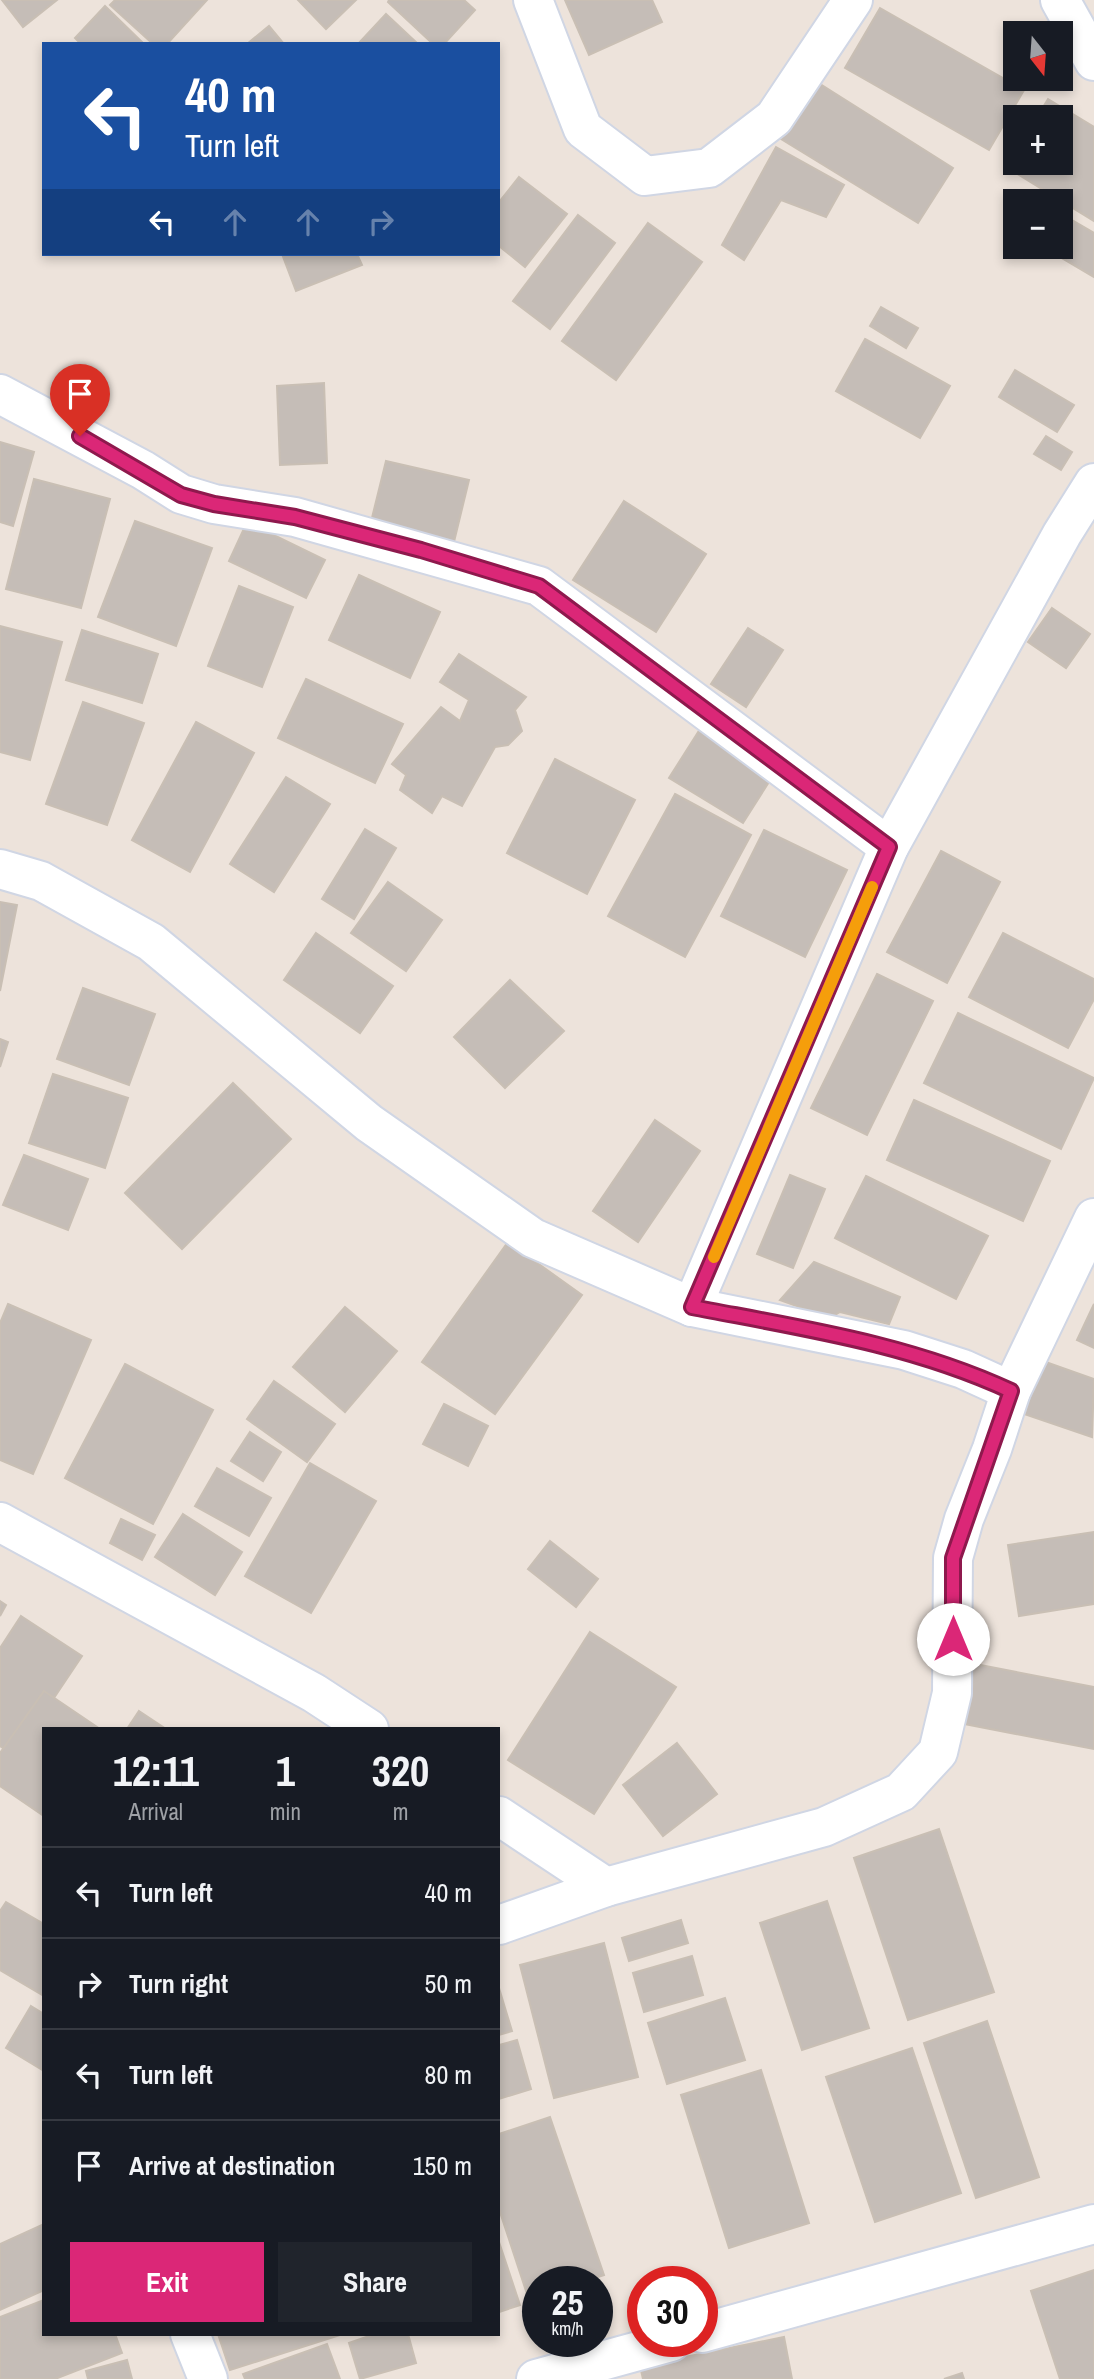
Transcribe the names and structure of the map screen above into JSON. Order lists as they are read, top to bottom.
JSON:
{
  "north": "bottom",
  "page": {
    "map_buttons": ["+", "−"],
    "turn": ["40 m", "Turn left"],
    "eta": [
      "12:11",
      "Arrival",
      "1",
      "min",
      "320",
      "m"
    ],
    "list": [
      {
        "name": "Turn left",
        "value": "40 m"
      },
      {
        "name": "Turn right",
        "value": "50 m"
      },
      {
        "name": "Turn left",
        "value": "80 m"
      },
      {
        "name": "Arrive at destination",
        "value": "150 m"
      }
    ],
    "buttons": ["Exit", "Share"],
    "speed": "25 km/h",
    "limit": "30"
  }
}
